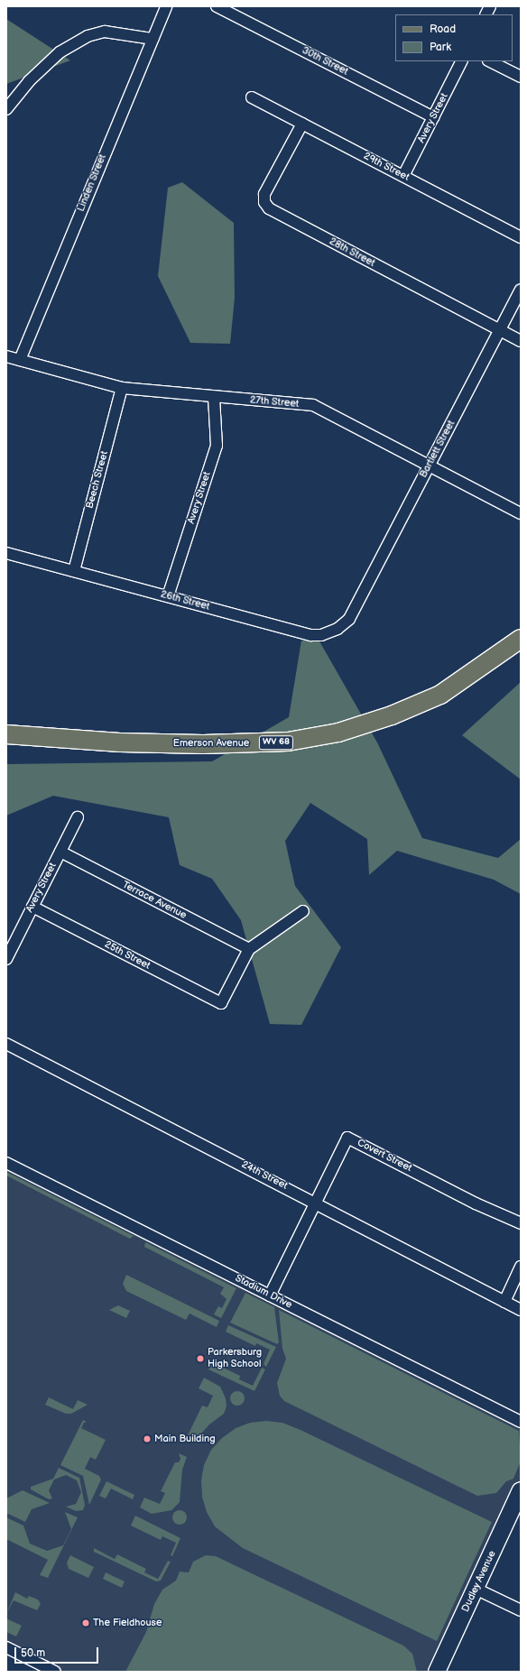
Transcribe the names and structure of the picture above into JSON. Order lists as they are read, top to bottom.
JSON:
{
  "streets": {
    "main road": ["WV 68", "Emerson Avenue"],
    "street": [
      "30th Street",
      "Avery Street",
      "29th Street",
      "Linden Street",
      "28th Street",
      "27th Street",
      "Bartlett Street",
      "Beech Street",
      "26th Street",
      "Terrace Avenue",
      "25th Street",
      "Covert Street",
      "24th Street",
      "Stadium Drive",
      "Dudley Avenue"
    ]
  },
  "crossings": [
    ["30th Street", "Avery Street"],
    ["Avery Street", "29th Street"],
    ["Avery Street", "27th Street"],
    ["Avery Street", "26th Street"],
    ["Avery Street", "Terrace Avenue"],
    ["Avery Street", "25th Street"],
    ["29th Street", "28th Street"],
    ["Linden Street", "27th Street"],
    ["28th Street", "Bartlett Street"],
    ["27th Street", "Bartlett Street"],
    ["27th Street", "Beech Street"],
    ["Bartlett Street", "26th Street"],
    ["Beech Street", "26th Street"],
    ["Terrace Avenue", "25th Street"],
    ["Covert Street", "24th Street"],
    ["Covert Street", "Stadium Drive"]
  ],
  "places": ["Parkersburg High School", "Main Building", "The Fieldhouse"],
  "legend": ["Road", "Park"],
  "scale_bar": "50 m"
}
